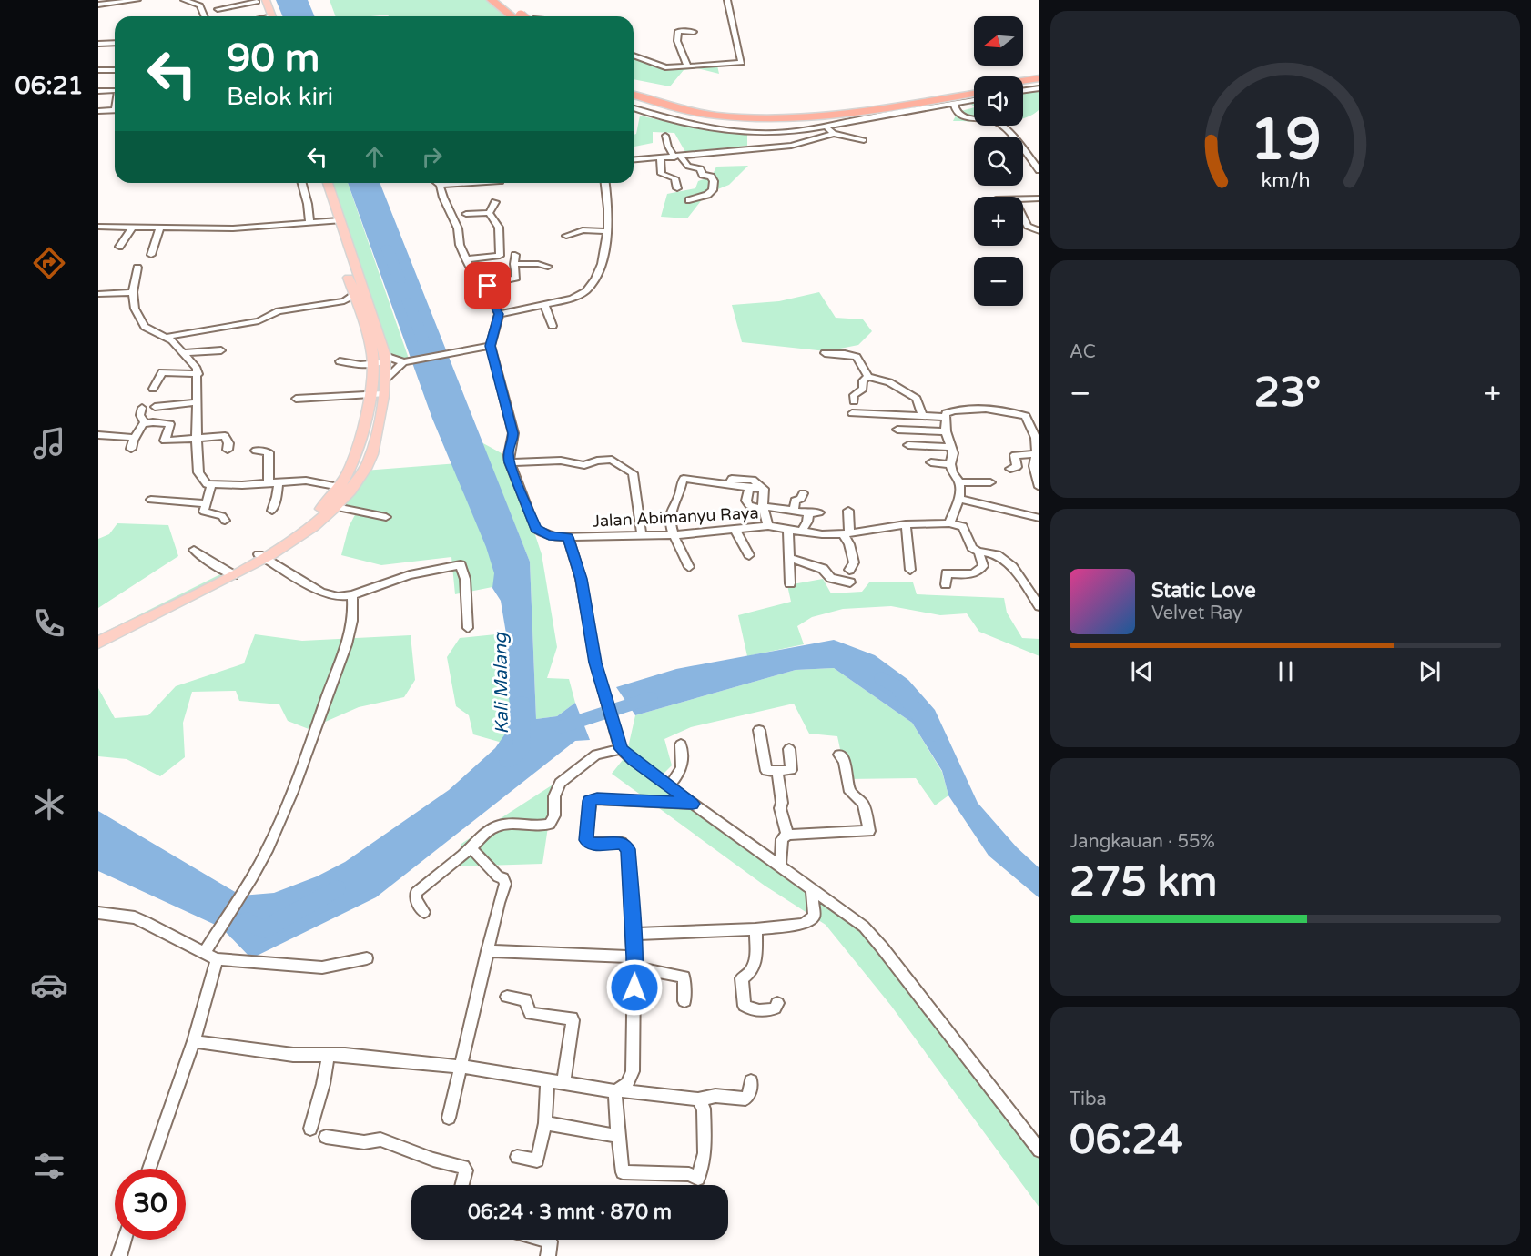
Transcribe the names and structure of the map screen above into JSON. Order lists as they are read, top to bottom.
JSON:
{
  "streets": {
    "street": ["Jalan Abimanyu Raya"]
  },
  "water": ["Kali Malang"],
  "north": "left",
  "page": {
    "tabs": "06:21",
    "map_buttons": ["+", "−"],
    "turn": ["90 m", "Belok kiri"],
    "tile": [
      "AC",
      ["Jangkauan · 55%", "275 km"],
      ["Tiba", "06:24"]
    ],
    "heat": ["−", "23°", "+"],
    "song": ["Static Love", "Velvet Ray"],
    "limit": "30",
    "trip": "06:24 · 3 mnt · 870 m",
    "gauge": ["19", "km/h"]
  }
}
